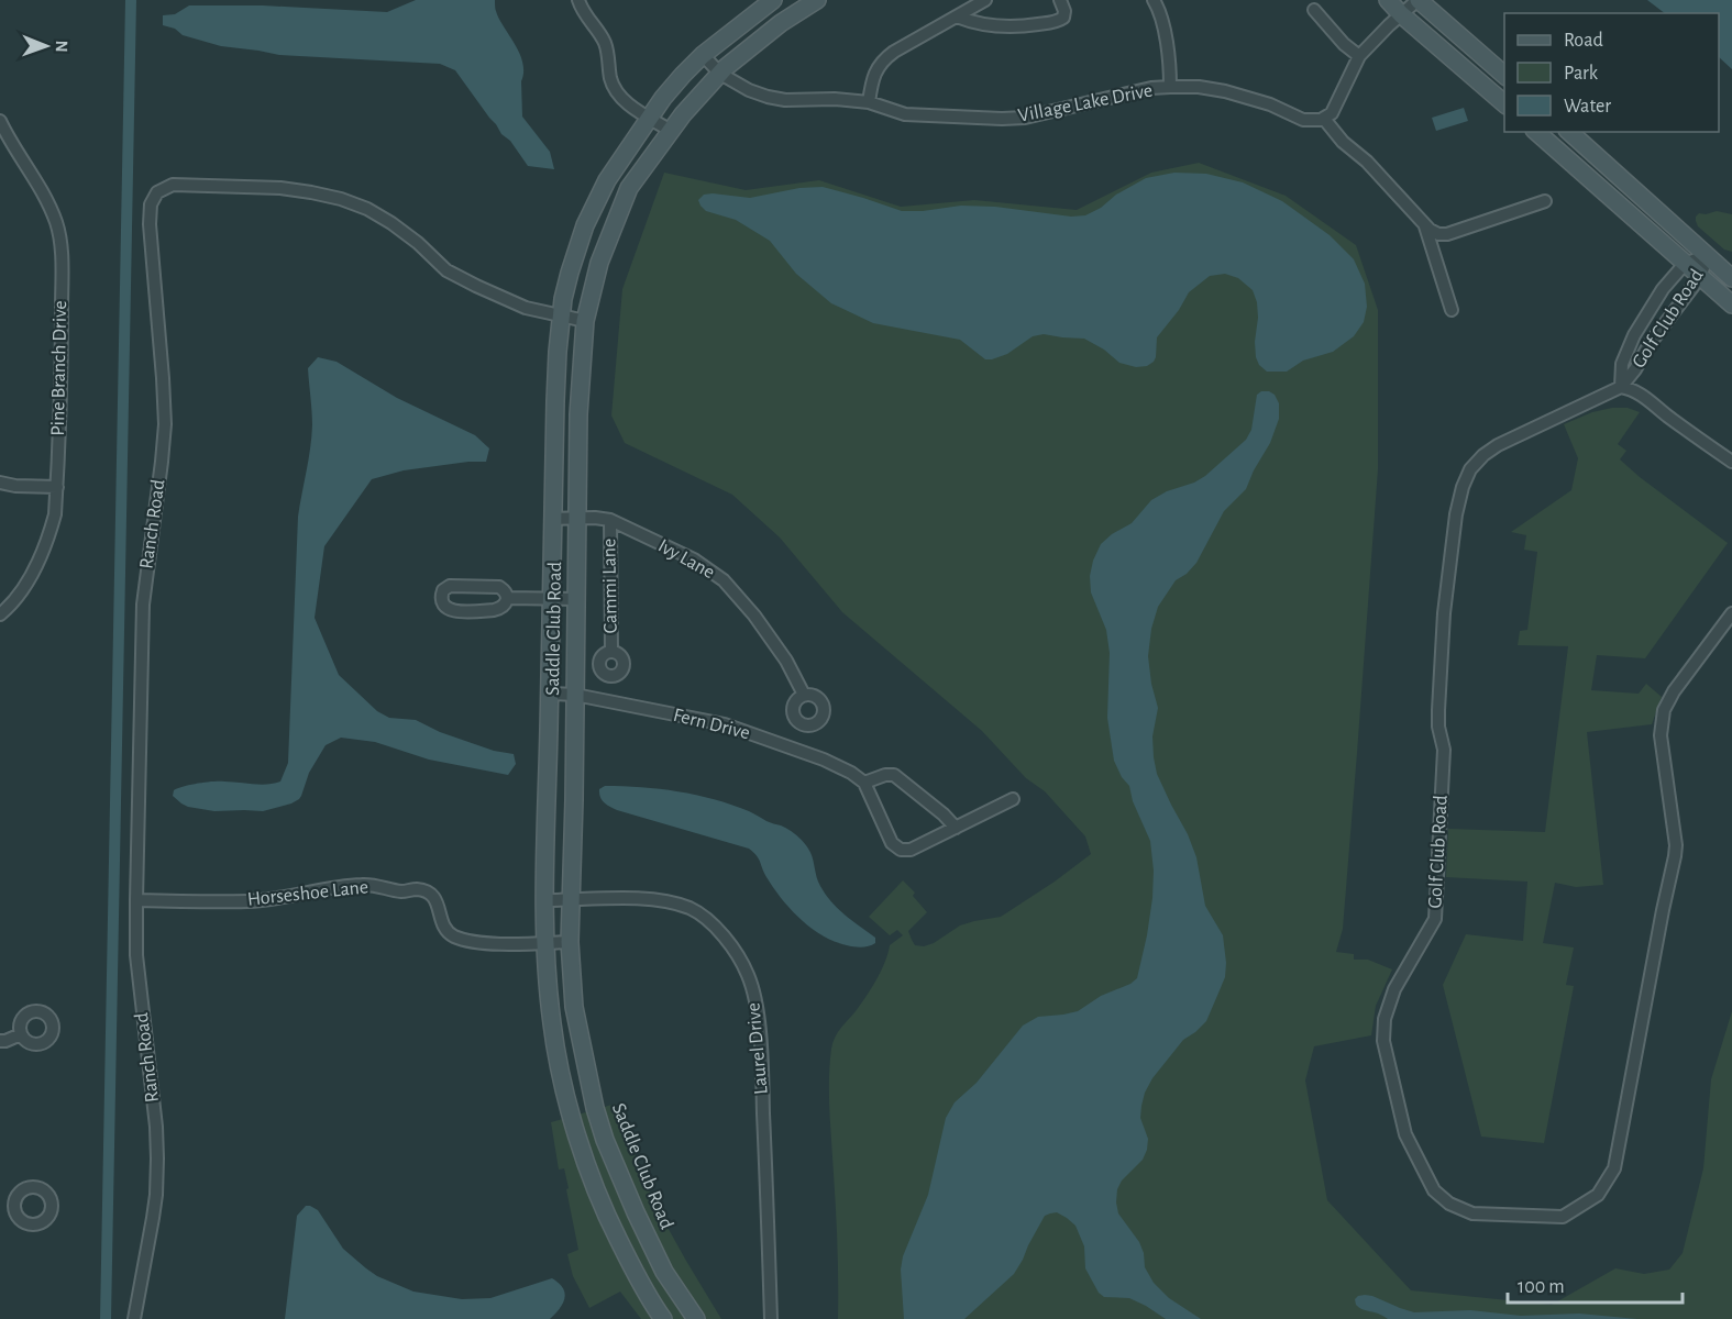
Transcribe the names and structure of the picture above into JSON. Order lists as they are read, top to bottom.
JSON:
{
  "streets": {
    "street": [
      "Village Lake Drive",
      "Golf Club Road",
      "Pine Branch Drive",
      "Ranch Road",
      "Ivy Lane",
      "Cammi Lane",
      "Saddle Club Road",
      "Fern Drive",
      "Horseshoe Lane",
      "Laurel Drive"
    ]
  },
  "crossings": [
    ["Village Lake Drive", "Saddle Club Road"],
    ["Ranch Road", "Saddle Club Road"],
    ["Ranch Road", "Horseshoe Lane"],
    ["Ivy Lane", "Cammi Lane"],
    ["Ivy Lane", "Saddle Club Road"],
    ["Saddle Club Road", "Fern Drive"],
    ["Saddle Club Road", "Horseshoe Lane"],
    ["Saddle Club Road", "Laurel Drive"]
  ],
  "legend": ["Road", "Park", "Water"],
  "scale_bar": "100 m",
  "north": "right"
}
